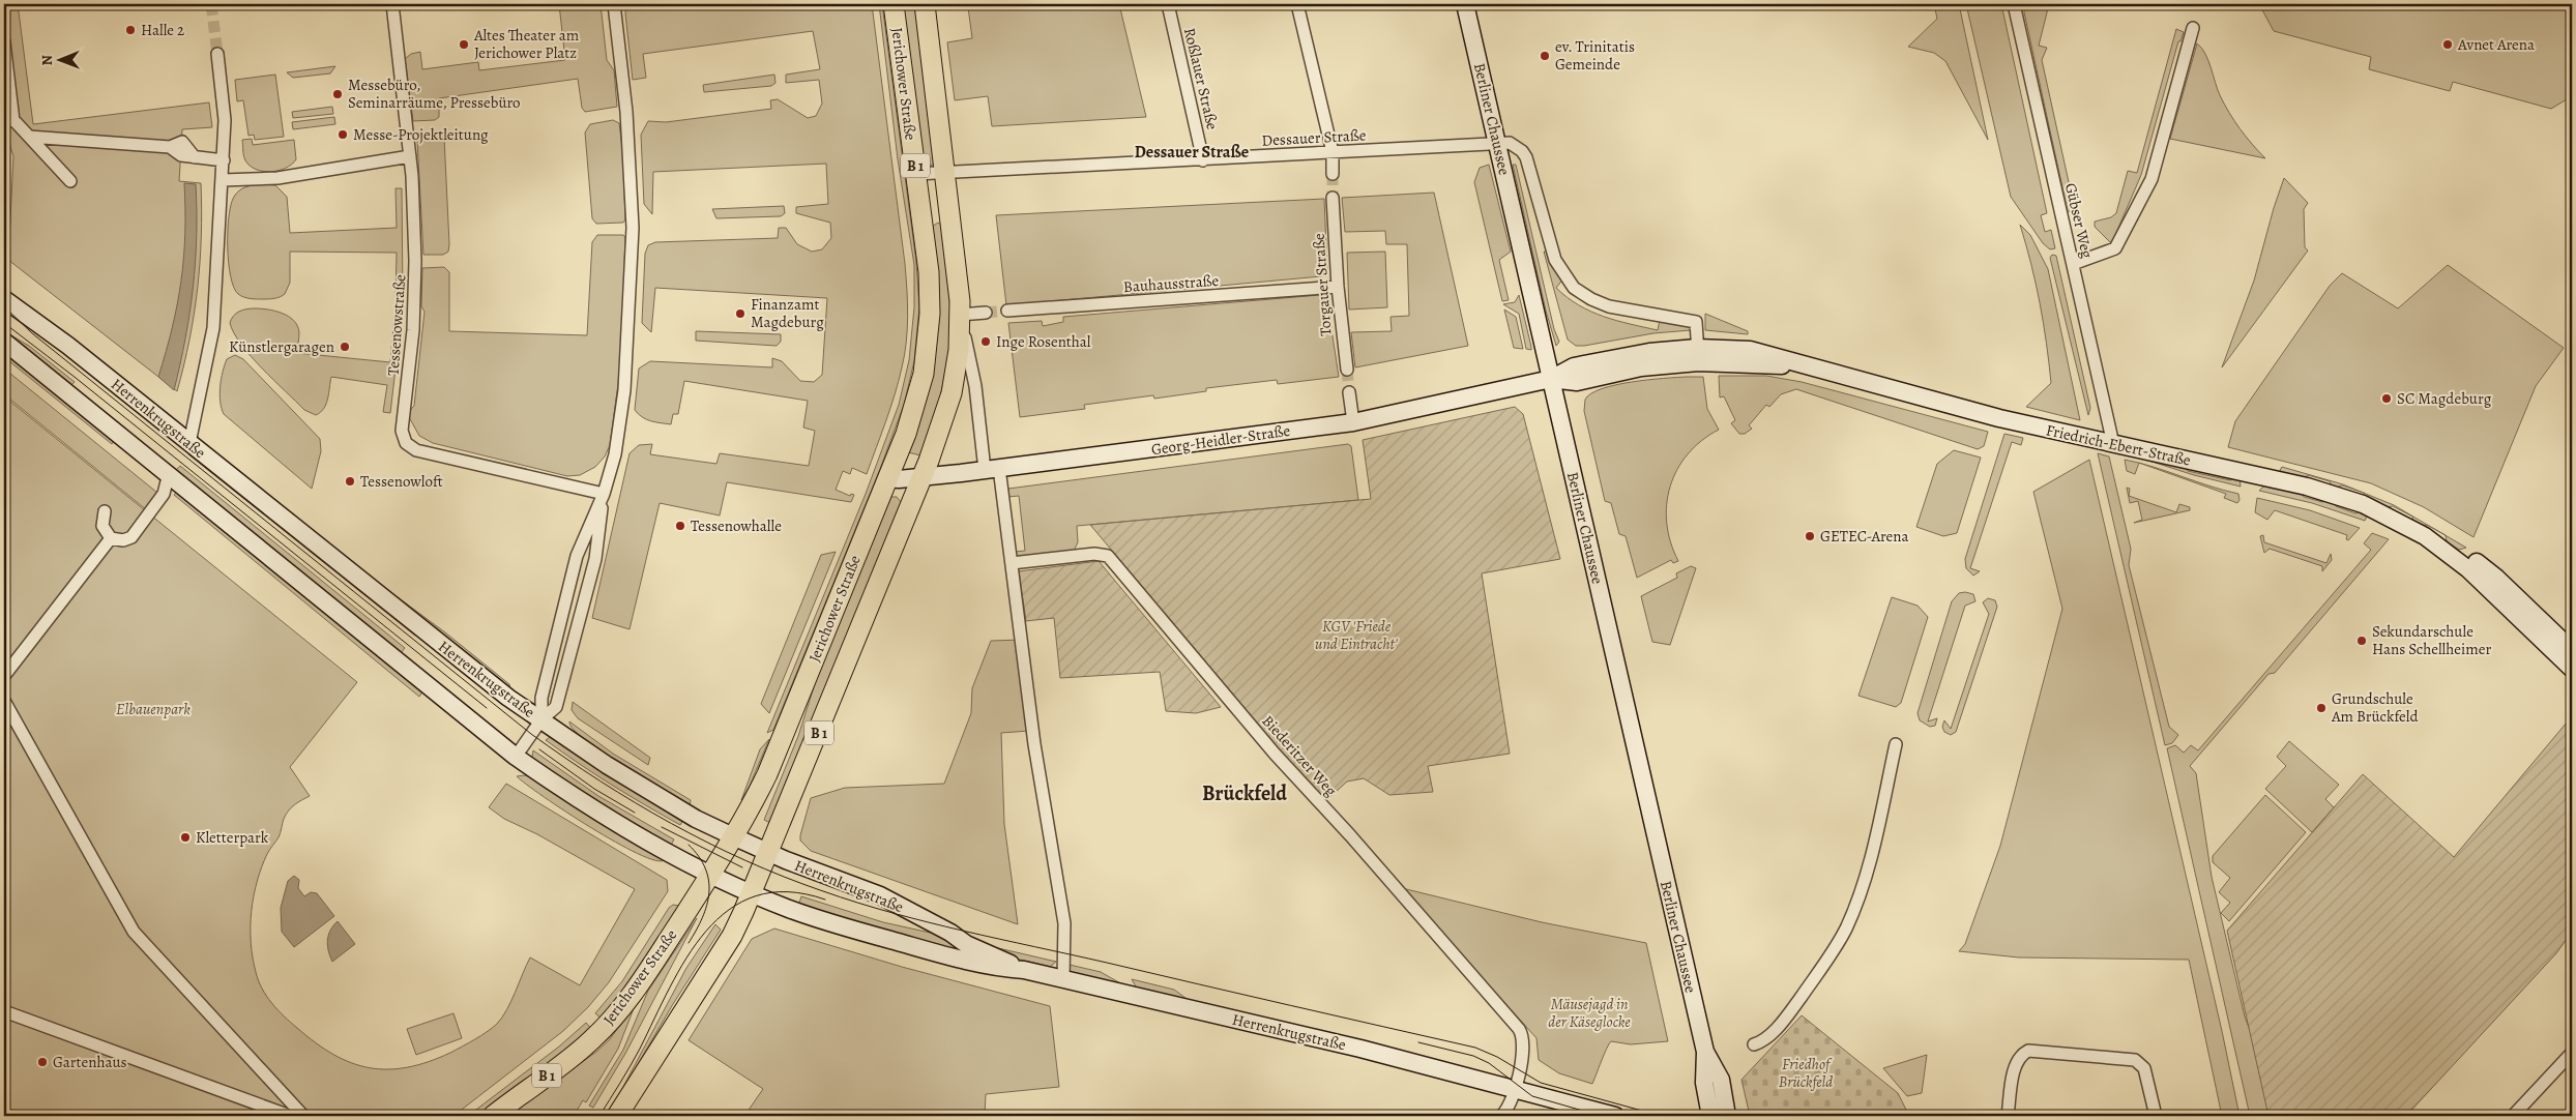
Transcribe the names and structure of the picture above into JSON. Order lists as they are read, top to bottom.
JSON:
{
  "streets": {
    "main road": ["Jerichower Straße", "B 1"],
    "street": [
      "Roßlauer Straße",
      "Berliner Chaussee",
      "Dessauer Straße",
      "Gübser Weg",
      "Bauhausstraße",
      "Torgauer Straße",
      "Tessenowstraße",
      "Herrenkrugstraße",
      "Georg-Heidler-Straße",
      "Friedrich-Ebert-Straße",
      "Biederitzer Weg"
    ]
  },
  "crossings": [
    ["Roßlauer Straße", "Dessauer Straße"],
    ["Jerichower Straße", "Dessauer Straße"],
    ["Jerichower Straße", "Herrenkrugstraße"],
    ["Jerichower Straße", "Georg-Heidler-Straße"],
    ["Berliner Chaussee", "Dessauer Straße"],
    ["Berliner Chaussee", "Georg-Heidler-Straße"],
    ["Berliner Chaussee", "Friedrich-Ebert-Straße"],
    ["Gübser Weg", "Friedrich-Ebert-Straße"],
    ["Bauhausstraße", "Torgauer Straße"],
    ["Herrenkrugstraße", "Biederitzer Weg"],
    ["Georg-Heidler-Straße", "Friedrich-Ebert-Straße"]
  ],
  "districts": ["Dessauer Straße", "Brückfeld"],
  "parks": [
    "KGV 'Friede und Eintracht'",
    "Elbauenpark",
    "Mäusejagd in der Käseglocke",
    "Friedhof Brückfeld"
  ],
  "places": [
    "Halle 2",
    "Altes Theater am Jerichower Platz",
    "Avnet Arena",
    "ev. Trinitatis Gemeinde",
    "Messebüro, Seminarräume, Pressebüro",
    "Messe-Projektleitung",
    "Finanzamt Magdeburg",
    "Inge Rosenthal",
    "Künstlergaragen",
    "SC Magdeburg",
    "Tessenowloft",
    "Tessenowhalle",
    "GETEC-Arena",
    "Sekundarschule Hans Schellheimer",
    "Grundschule Am Brückfeld",
    "Kletterpark",
    "Gartenhaus"
  ],
  "north": "left"
}
